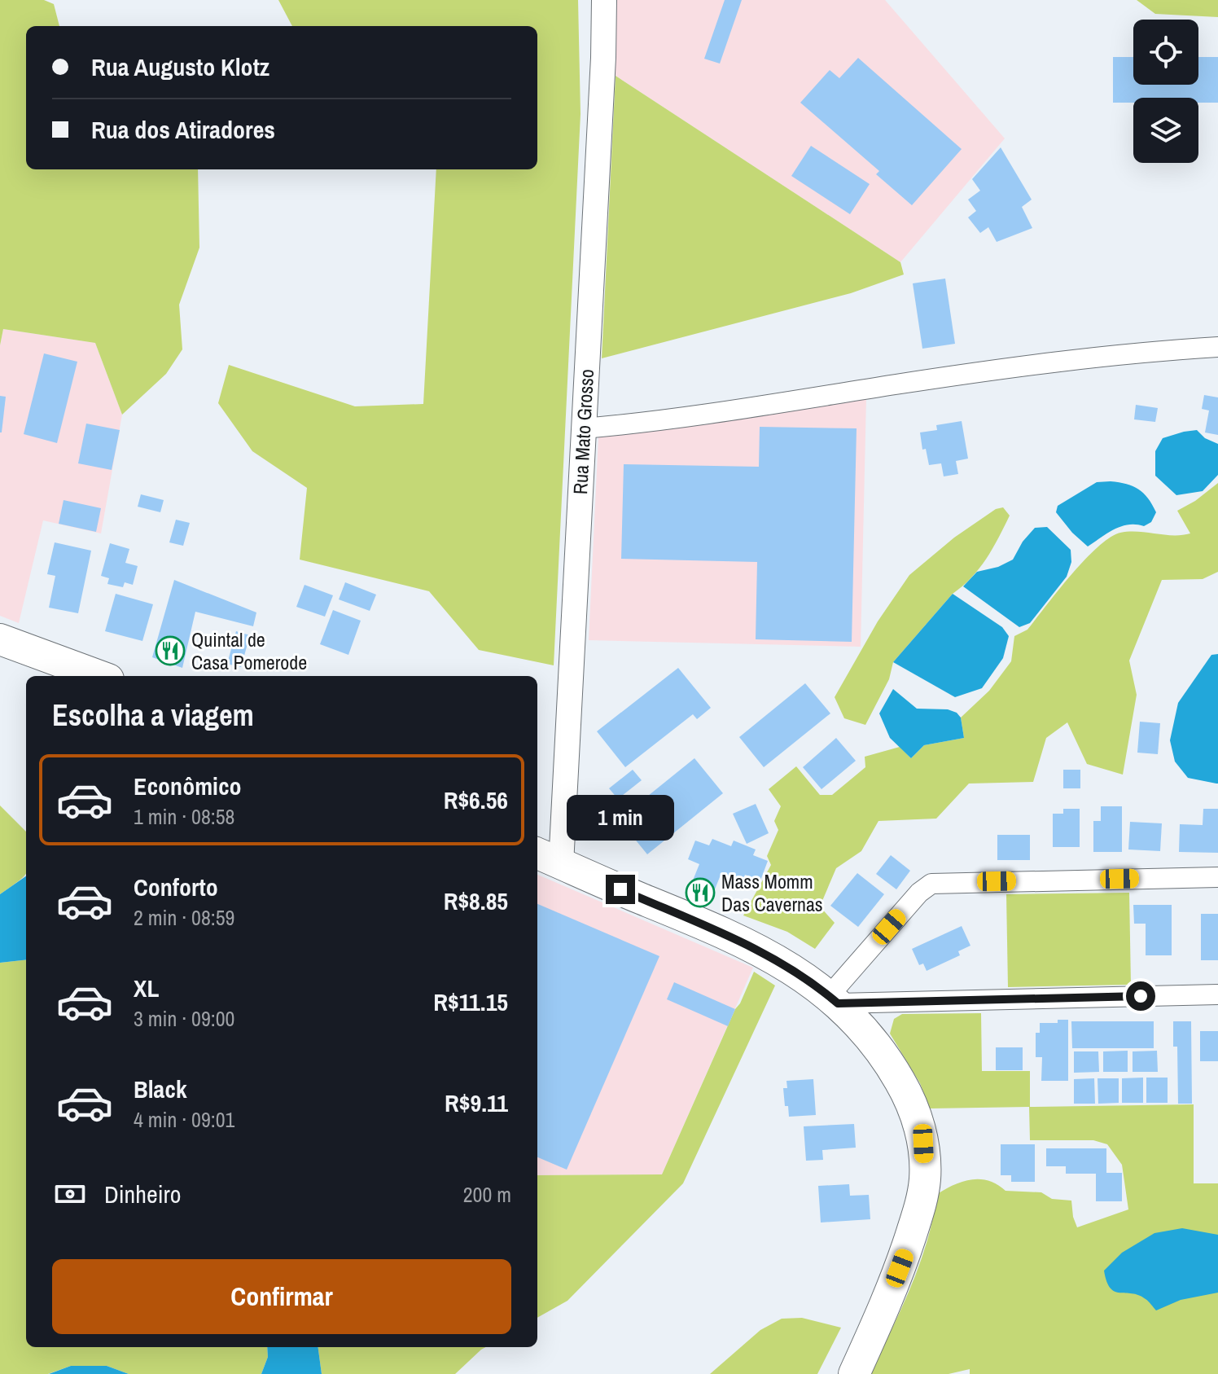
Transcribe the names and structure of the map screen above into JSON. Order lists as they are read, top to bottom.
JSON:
{
  "streets": {
    "street": ["Rua Mato Grosso"]
  },
  "places": {
    "restaurant": ["Quintal de Casa Pomerode", "Mass Momm Das Cavernas"]
  },
  "page": {
    "banner": ["Rua Augusto Klotz", "Rua dos Atiradores"],
    "heading": "Escolha a viagem",
    "list": [
      {
        "name": "Econômico",
        "note": "1 min · 08:58",
        "value": "R$6.56"
      },
      {
        "name": "Conforto",
        "note": "2 min · 08:59",
        "value": "R$8.85"
      },
      {
        "name": "XL",
        "note": "3 min · 09:00",
        "value": "R$11.15"
      },
      {
        "name": "Black",
        "note": "4 min · 09:01",
        "value": "R$9.11"
      }
    ],
    "bubble": "1 min",
    "pay": ["Dinheiro", "200 m"],
    "buttons": "Confirmar"
  }
}
